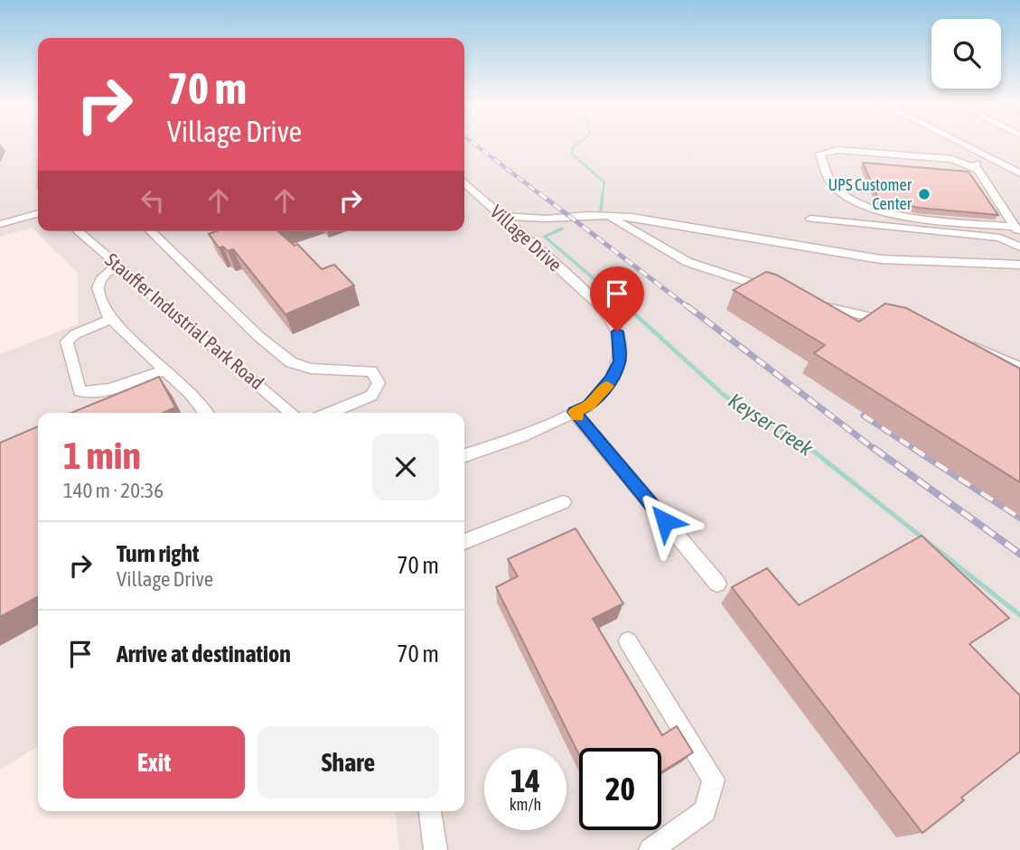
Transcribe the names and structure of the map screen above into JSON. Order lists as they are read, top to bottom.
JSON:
{
  "streets": {
    "street": ["Village Drive", "Stauffer Industrial Park Road"]
  },
  "water": ["Keyser Creek"],
  "places": ["UPS Customer Center"],
  "page": {
    "turn": ["70 m", "Village Drive"],
    "heading": ["1 min", "140 m · 20:36"],
    "list": [
      {
        "name": "Turn right",
        "note": "Village Drive",
        "value": "70 m"
      },
      {
        "name": "Arrive at destination",
        "value": "70 m"
      }
    ],
    "buttons": ["Exit", "Share"],
    "speed": "14 km/h",
    "limit": "20"
  }
}
